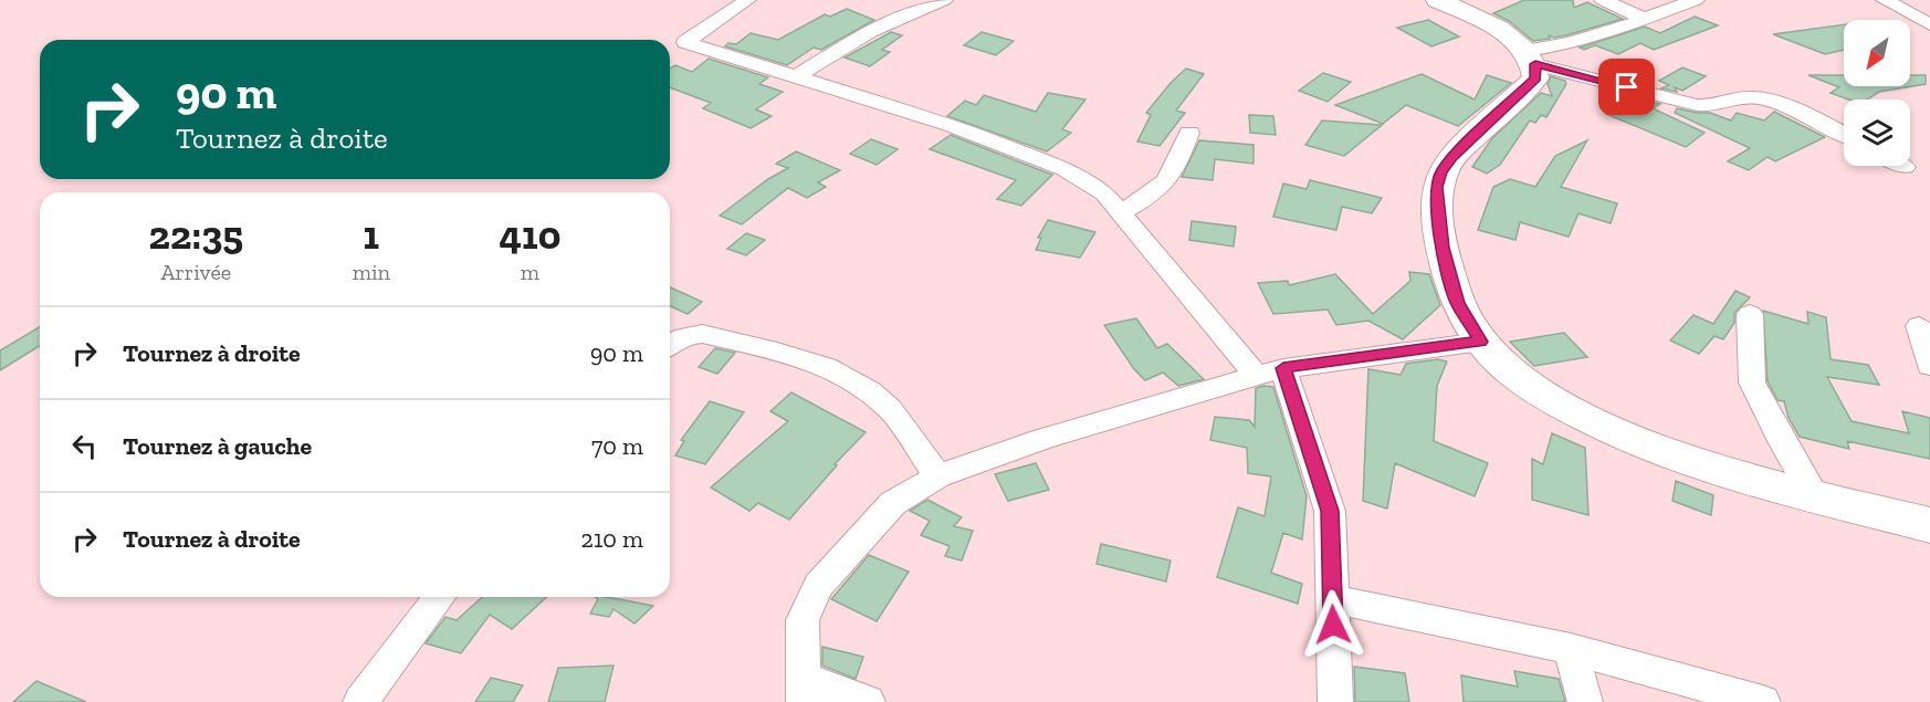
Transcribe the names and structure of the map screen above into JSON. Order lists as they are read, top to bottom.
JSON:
{
  "north": "bottom left",
  "page": {
    "turn": ["90 m", "Tournez à droite"],
    "eta": [
      "22:35",
      "Arrivée",
      "1",
      "min",
      "410",
      "m"
    ],
    "list": [
      {
        "name": "Tournez à droite",
        "value": "90 m"
      },
      {
        "name": "Tournez à gauche",
        "value": "70 m"
      },
      {
        "name": "Tournez à droite",
        "value": "210 m"
      }
    ]
  }
}
